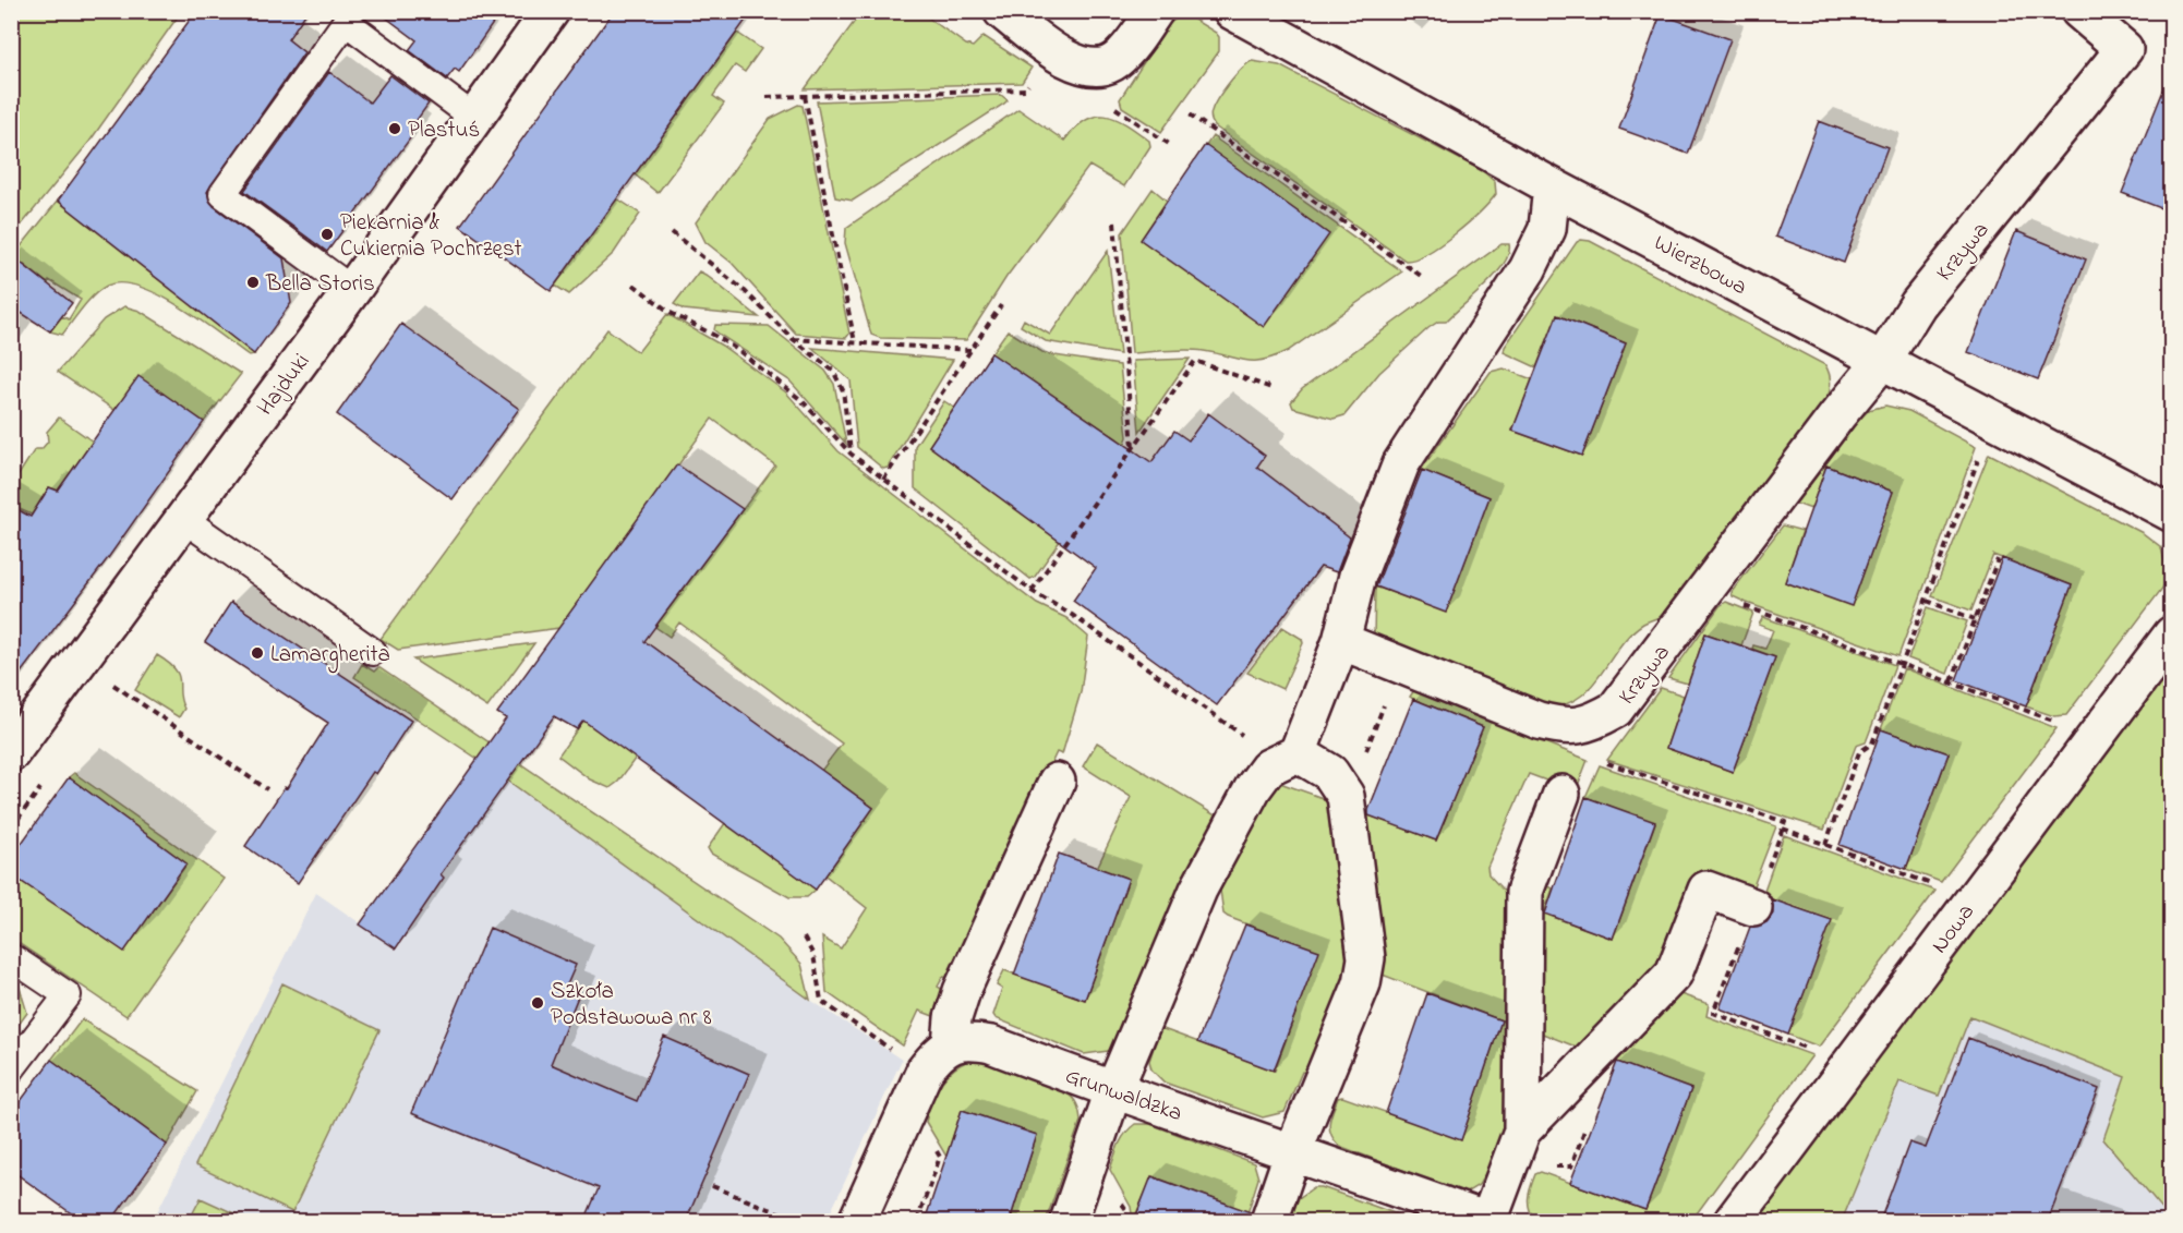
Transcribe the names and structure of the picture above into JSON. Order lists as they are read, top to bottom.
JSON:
{
  "streets": {
    "street": [
      "Krzywa",
      "Wierzbowa",
      "Hajduki",
      "Nowa",
      "Grunwaldzka"
    ]
  },
  "crossings": [
    ["Krzywa", "Wierzbowa"]
  ],
  "places": [
    "Plastuś",
    "Piekarnia & Cukiernia Pochrzęst",
    "Bella Storis",
    "Lamargherita",
    "Szkoła Podstawowa nr 8"
  ]
}
